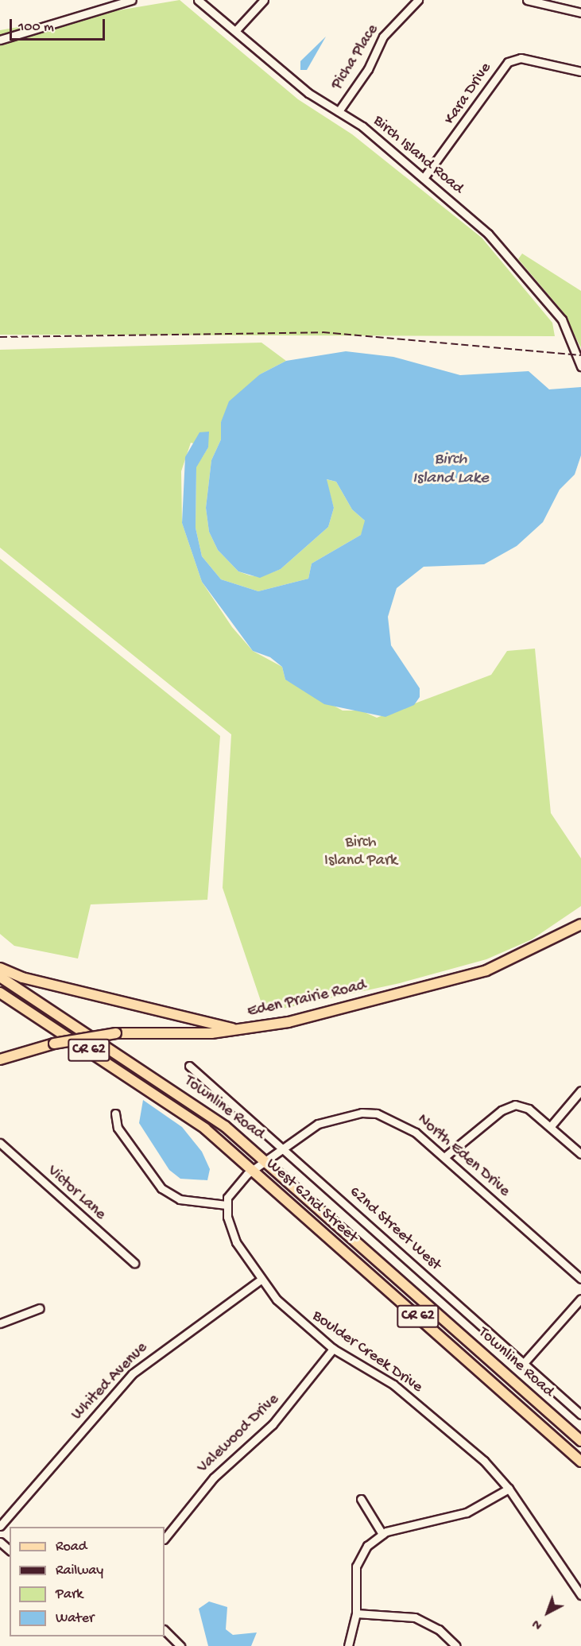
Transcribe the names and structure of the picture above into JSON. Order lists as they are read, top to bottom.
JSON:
{
  "streets": {
    "main road": [
      "Eden Prairie Road",
      "CR 62",
      "Townline Road",
      "West 62nd Street"
    ],
    "street": [
      "Picha Place",
      "Kara Drive",
      "Birch Island Road",
      "North Eden Drive",
      "Victor Lane",
      "62nd Street West",
      "Boulder Creek Drive",
      "Whited Avenue",
      "Valewood Drive"
    ]
  },
  "crossings": [
    ["Picha Place", "Birch Island Road"],
    ["Kara Drive", "Birch Island Road"],
    ["North Eden Drive", "62nd Street West"],
    ["Boulder Creek Drive", "Whited Avenue"],
    ["Boulder Creek Drive", "Valewood Drive"]
  ],
  "water": ["Birch Island Lake"],
  "parks": ["Birch Island Park"],
  "legend": [
    "Road",
    "Railway",
    "Park",
    "Water"
  ],
  "scale_bar": "100 m",
  "north": "bottom left"
}
